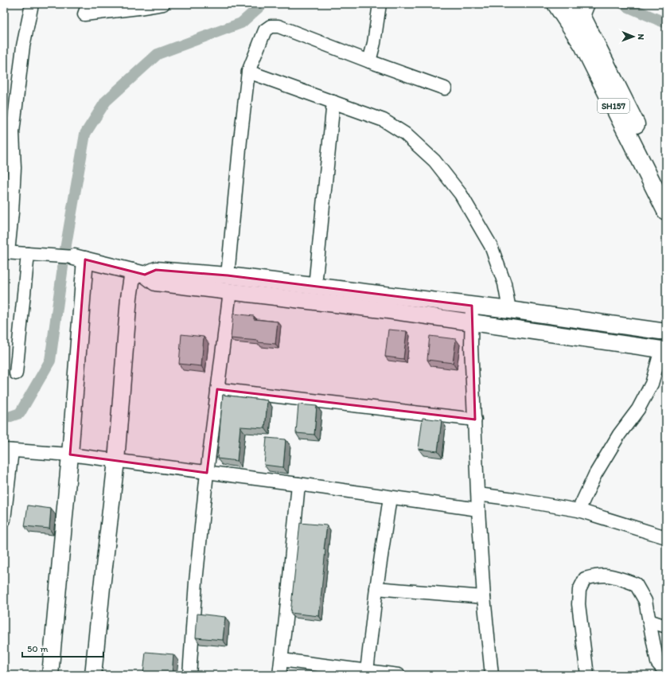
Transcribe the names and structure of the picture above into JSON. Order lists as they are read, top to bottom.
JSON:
{
  "streets": {
    "main road": ["SH157"]
  },
  "scale_bar": "50 m",
  "north": "right"
}
